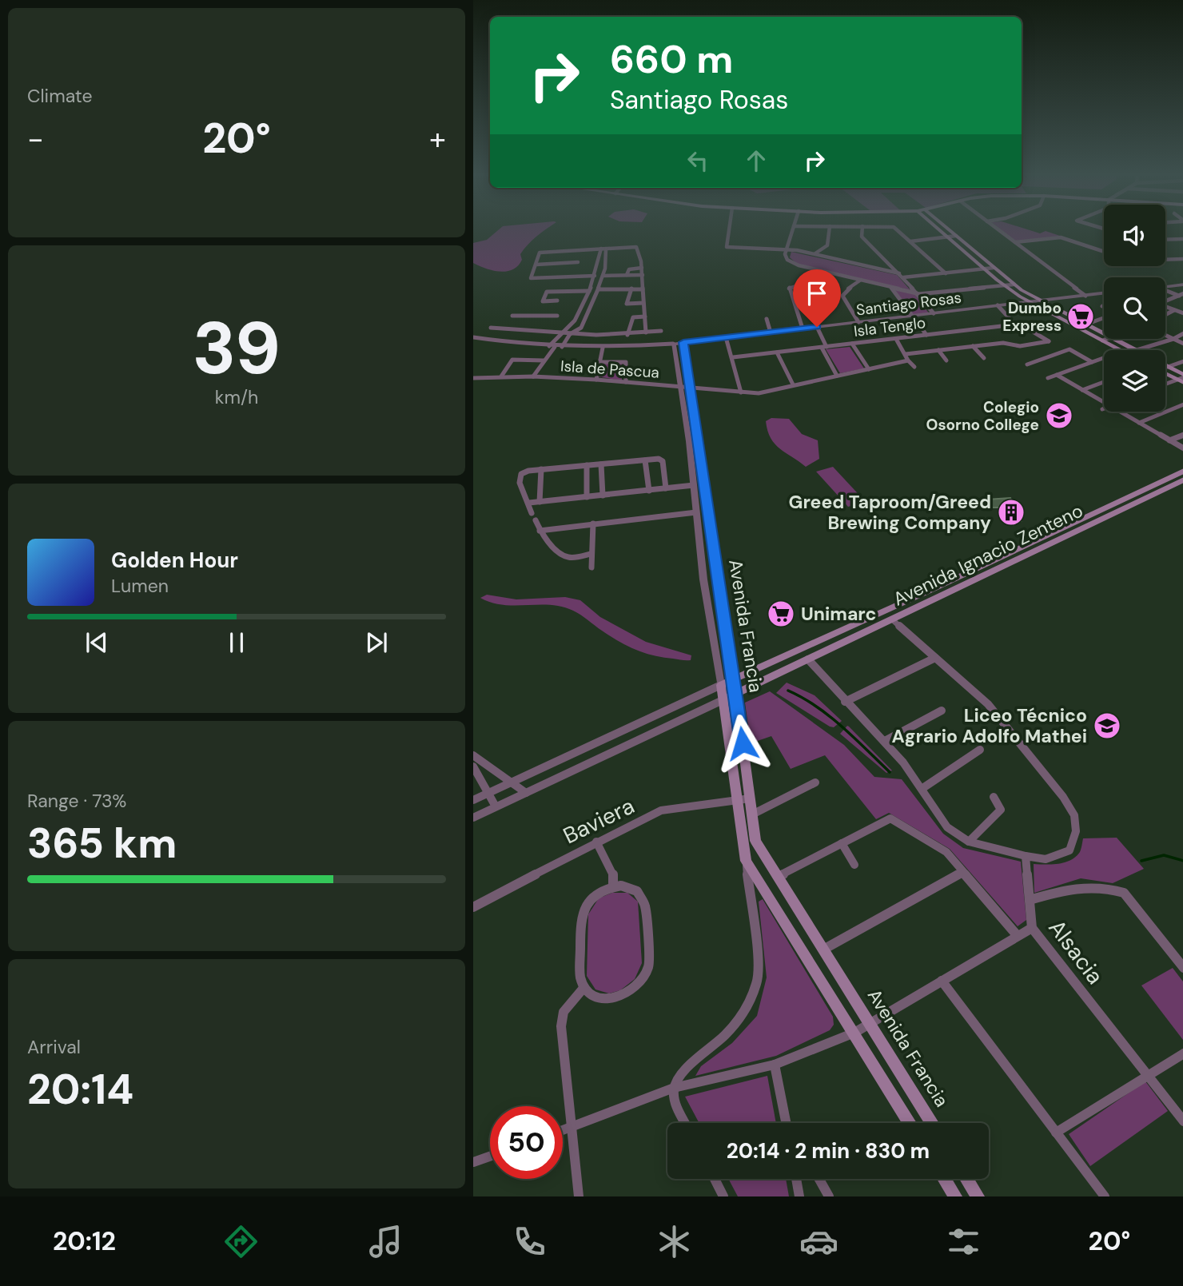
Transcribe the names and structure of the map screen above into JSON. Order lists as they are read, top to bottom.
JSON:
{
  "streets": {
    "main road": ["Avenida Ignacio Zenteno", "Avenida Francia"],
    "street": [
      "Santiago Rosas",
      "Isla Tenglo",
      "Isla de Pascua",
      "Baviera",
      "Alsacia"
    ]
  },
  "crossings": [
    ["Santiago Rosas", "Avenida Francia"],
    ["Isla de Pascua", "Avenida Francia"],
    ["Avenida Ignacio Zenteno", "Avenida Francia"],
    ["Avenida Francia", "Baviera"]
  ],
  "places": {
    "supermarket": ["Dumbo Express", "Unimarc"],
    "school or university": ["Colegio Osorno College", "Liceo Técnico Agrario Adolfo Mathei"],
    "building": ["Greed Taproom/Greed Brewing Company"]
  },
  "page": {
    "tile": [
      "Climate",
      ["39", "km/h"],
      ["Range · 73%", "365 km"],
      ["Arrival", "20:14"]
    ],
    "turn": ["660 m", "Santiago Rosas"],
    "heat": ["−", "20°", "+"],
    "song": ["Golden Hour", "Lumen"],
    "limit": "50",
    "trip": "20:14 · 2 min · 830 m",
    "tabs": ["20:12", "20°"]
  }
}
